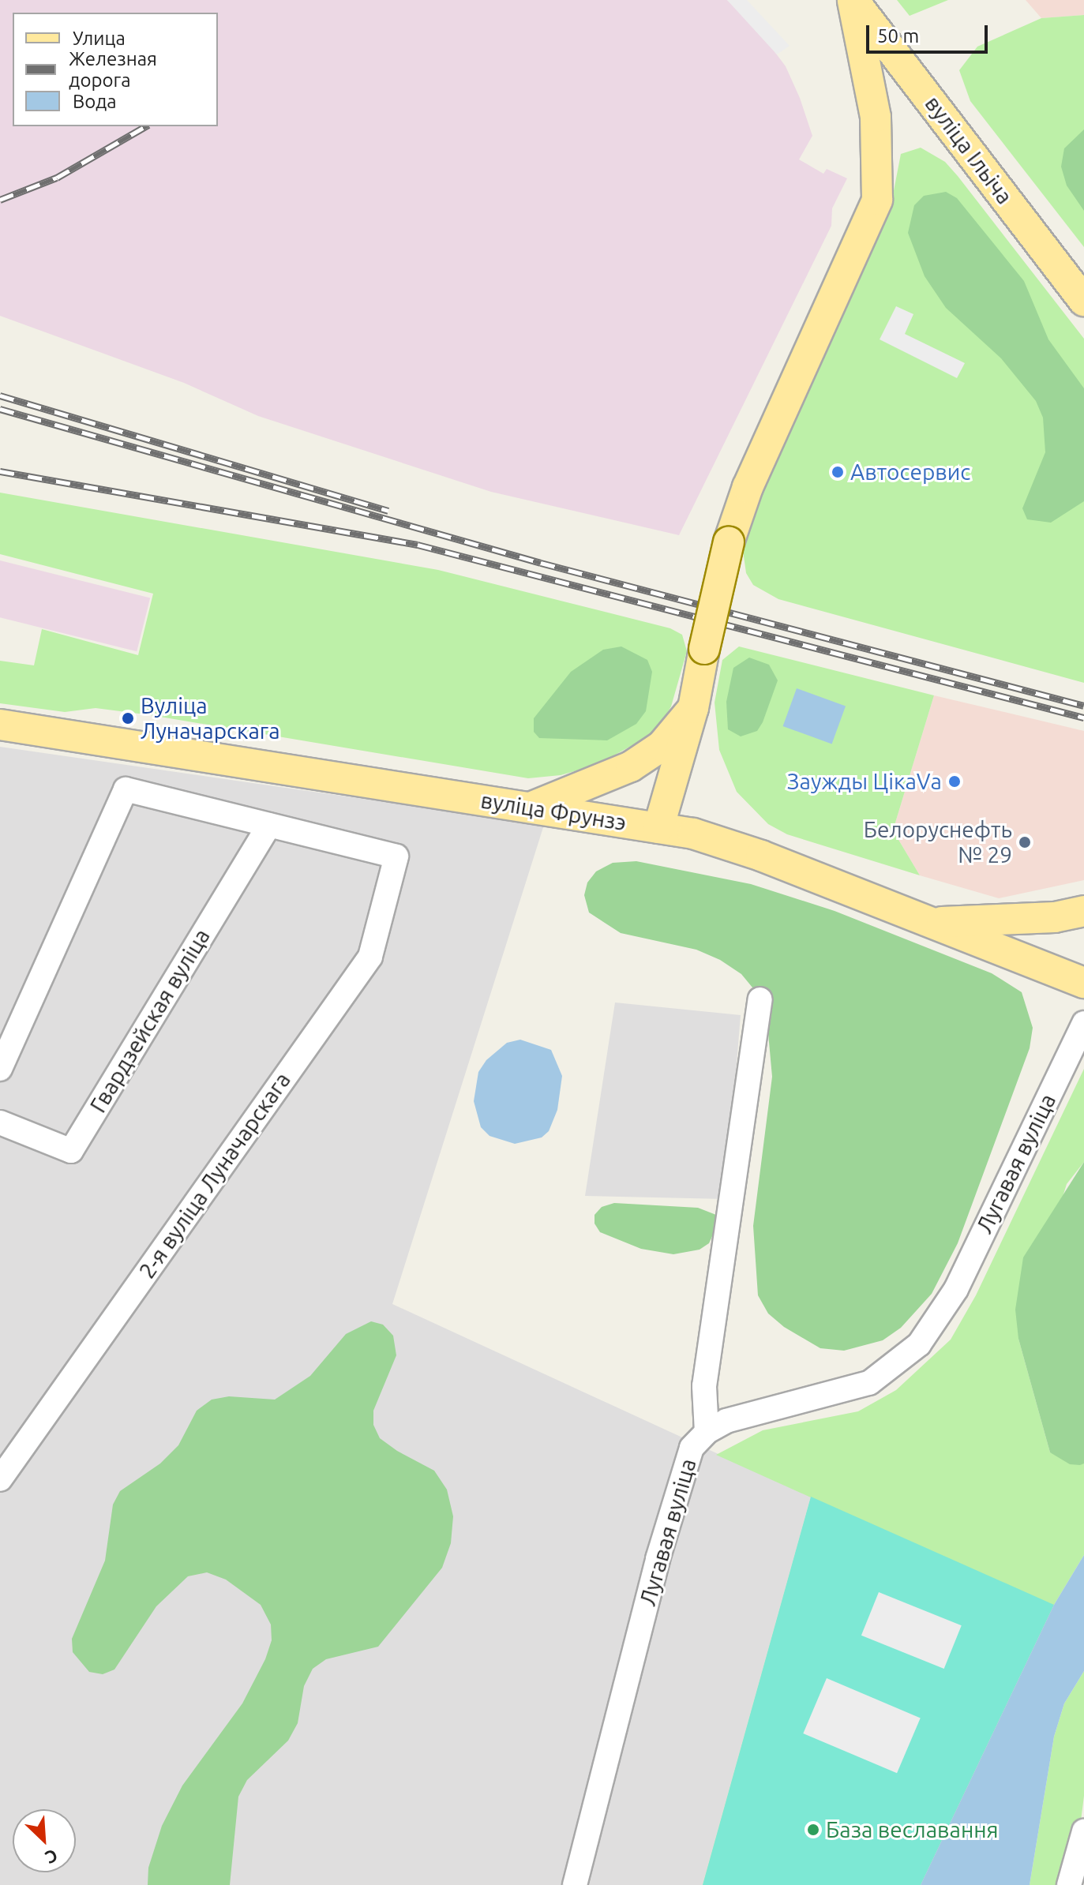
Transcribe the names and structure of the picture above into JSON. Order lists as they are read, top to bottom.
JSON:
{
  "streets": {
    "main road": ["вуліца Ільіча", "вуліца Фрунзэ"],
    "street": ["Гвардзейская вуліца", "Лугавая вуліца", "2-я вуліца Луначарскага"]
  },
  "crossings": [
    ["Гвардзейская вуліца", "2-я вуліца Луначарскага"]
  ],
  "places": [
    "Автосервис",
    "Вуліца Луначарскага",
    "Заужды ЦікаVа",
    "Белоруснефть № 29",
    "База веславання"
  ],
  "legend": ["Улица", "Железная дорога", "Вода"],
  "scale_bar": "50 m",
  "north": "bottom right"
}
